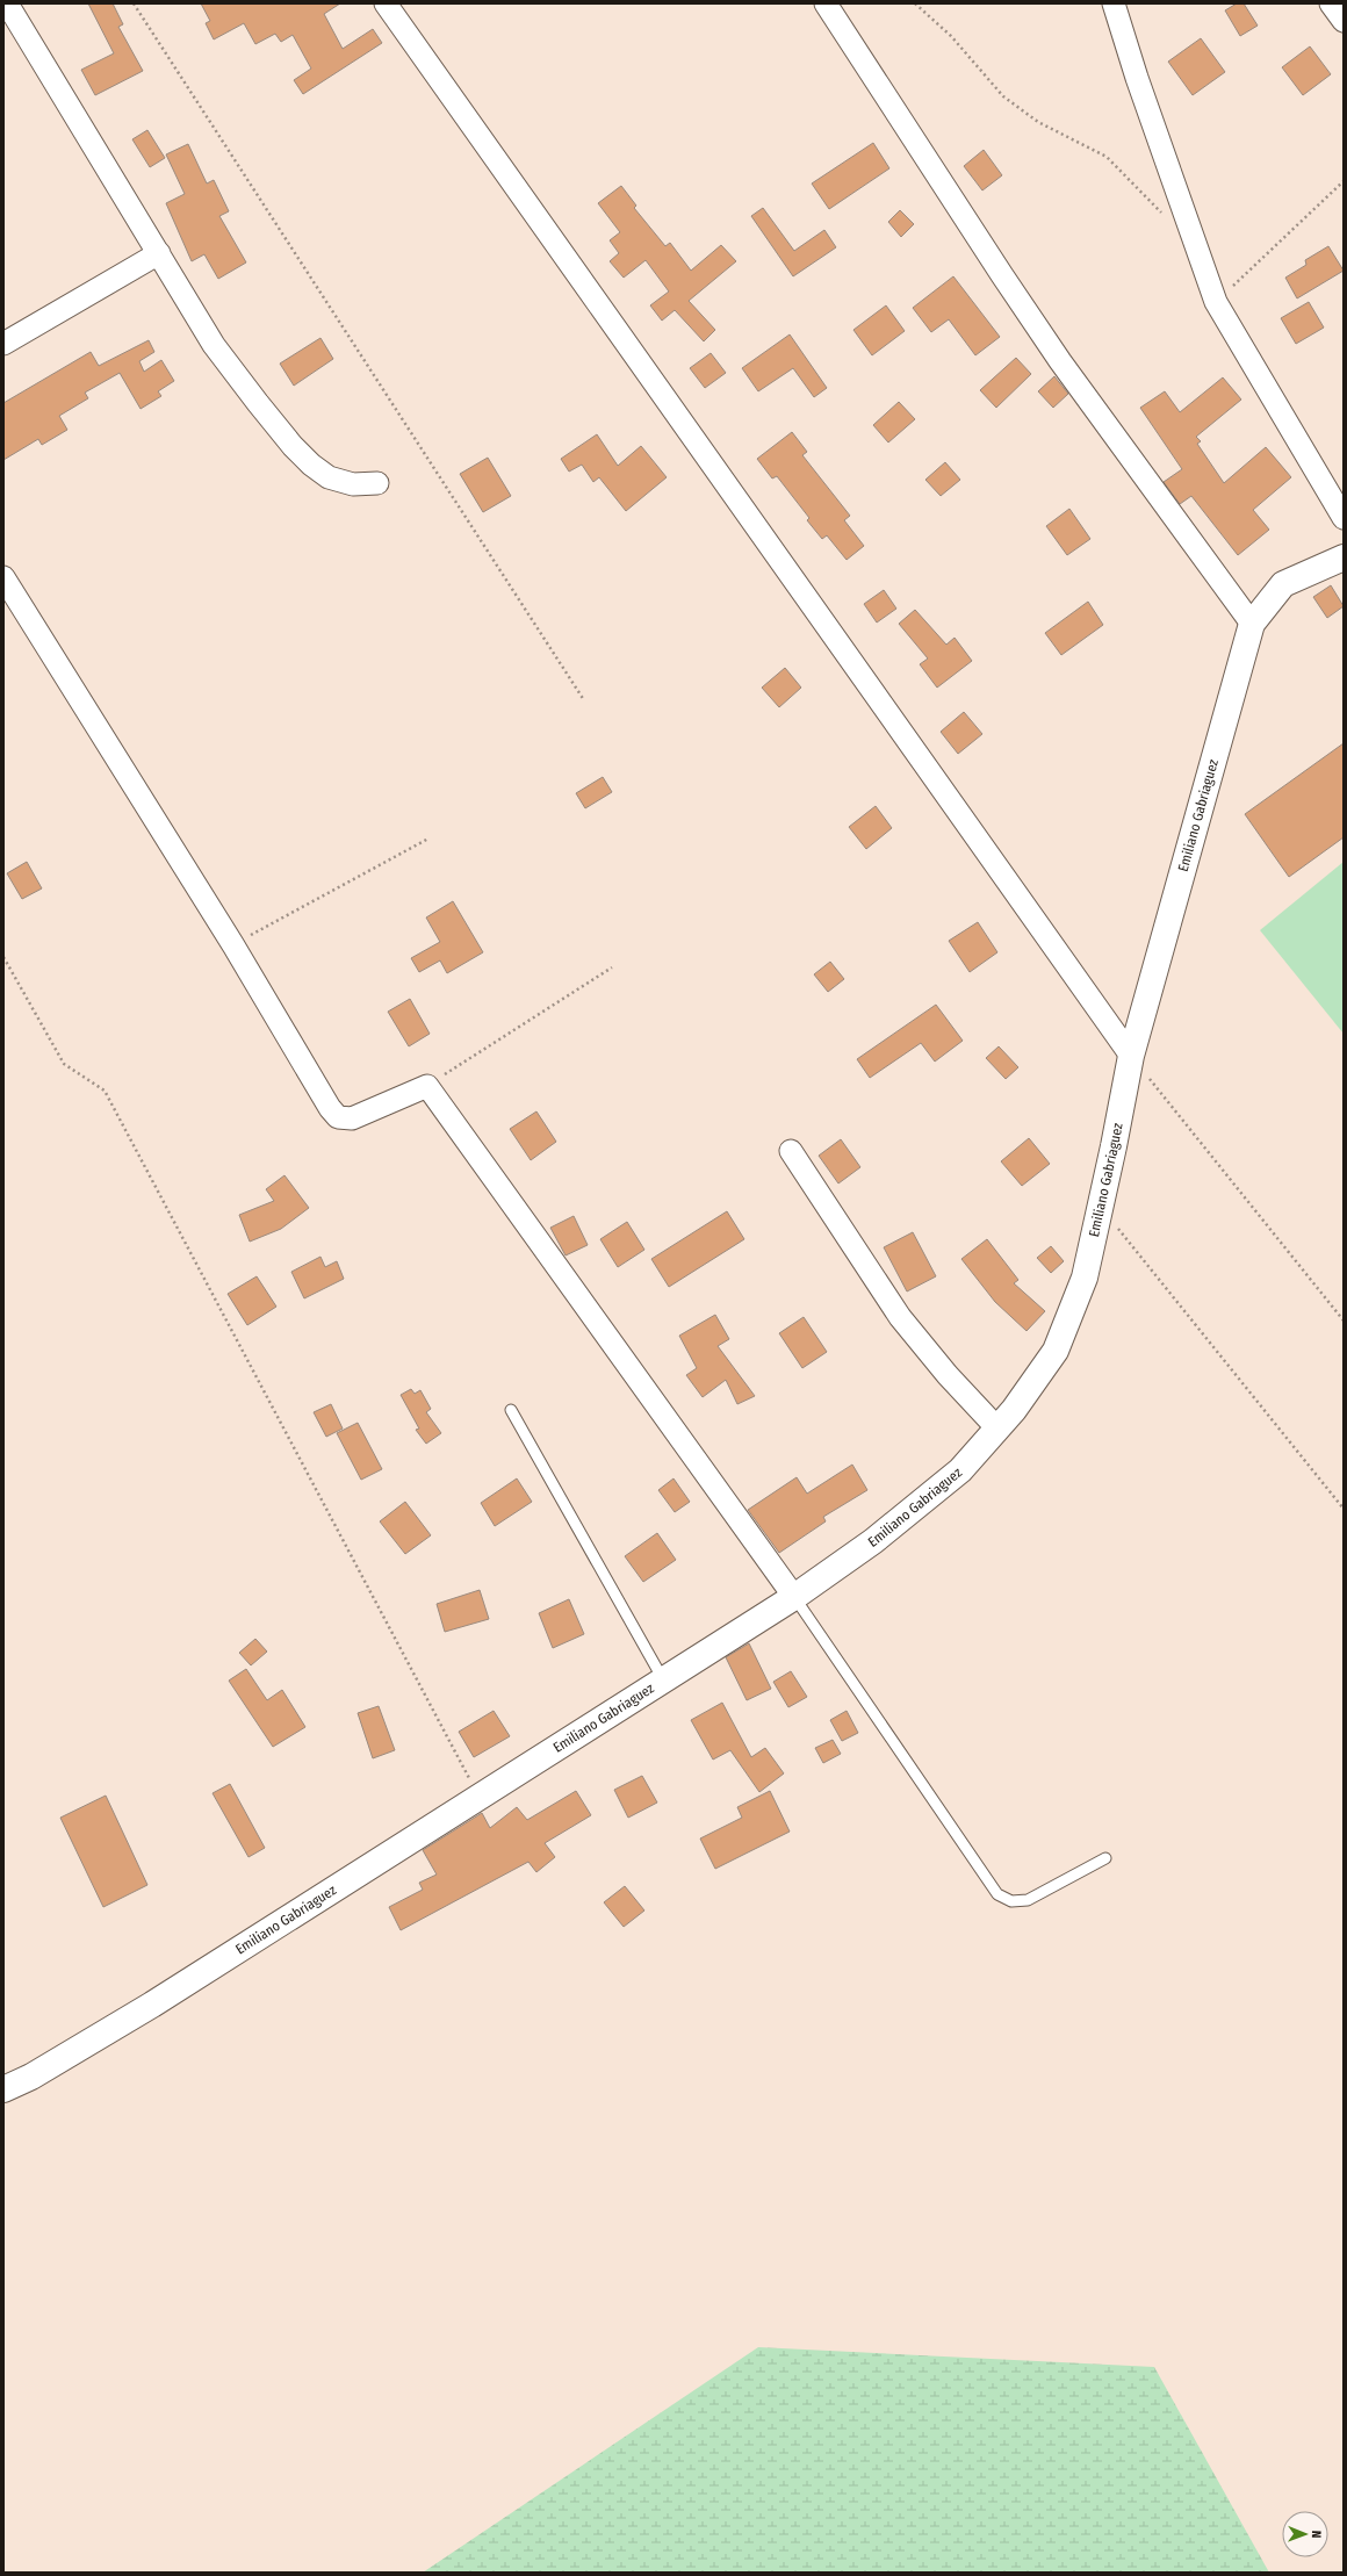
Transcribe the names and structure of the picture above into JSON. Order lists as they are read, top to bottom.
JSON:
{
  "streets": {
    "main road": ["Emiliano Gabriaguez"]
  },
  "north": "right"
}
